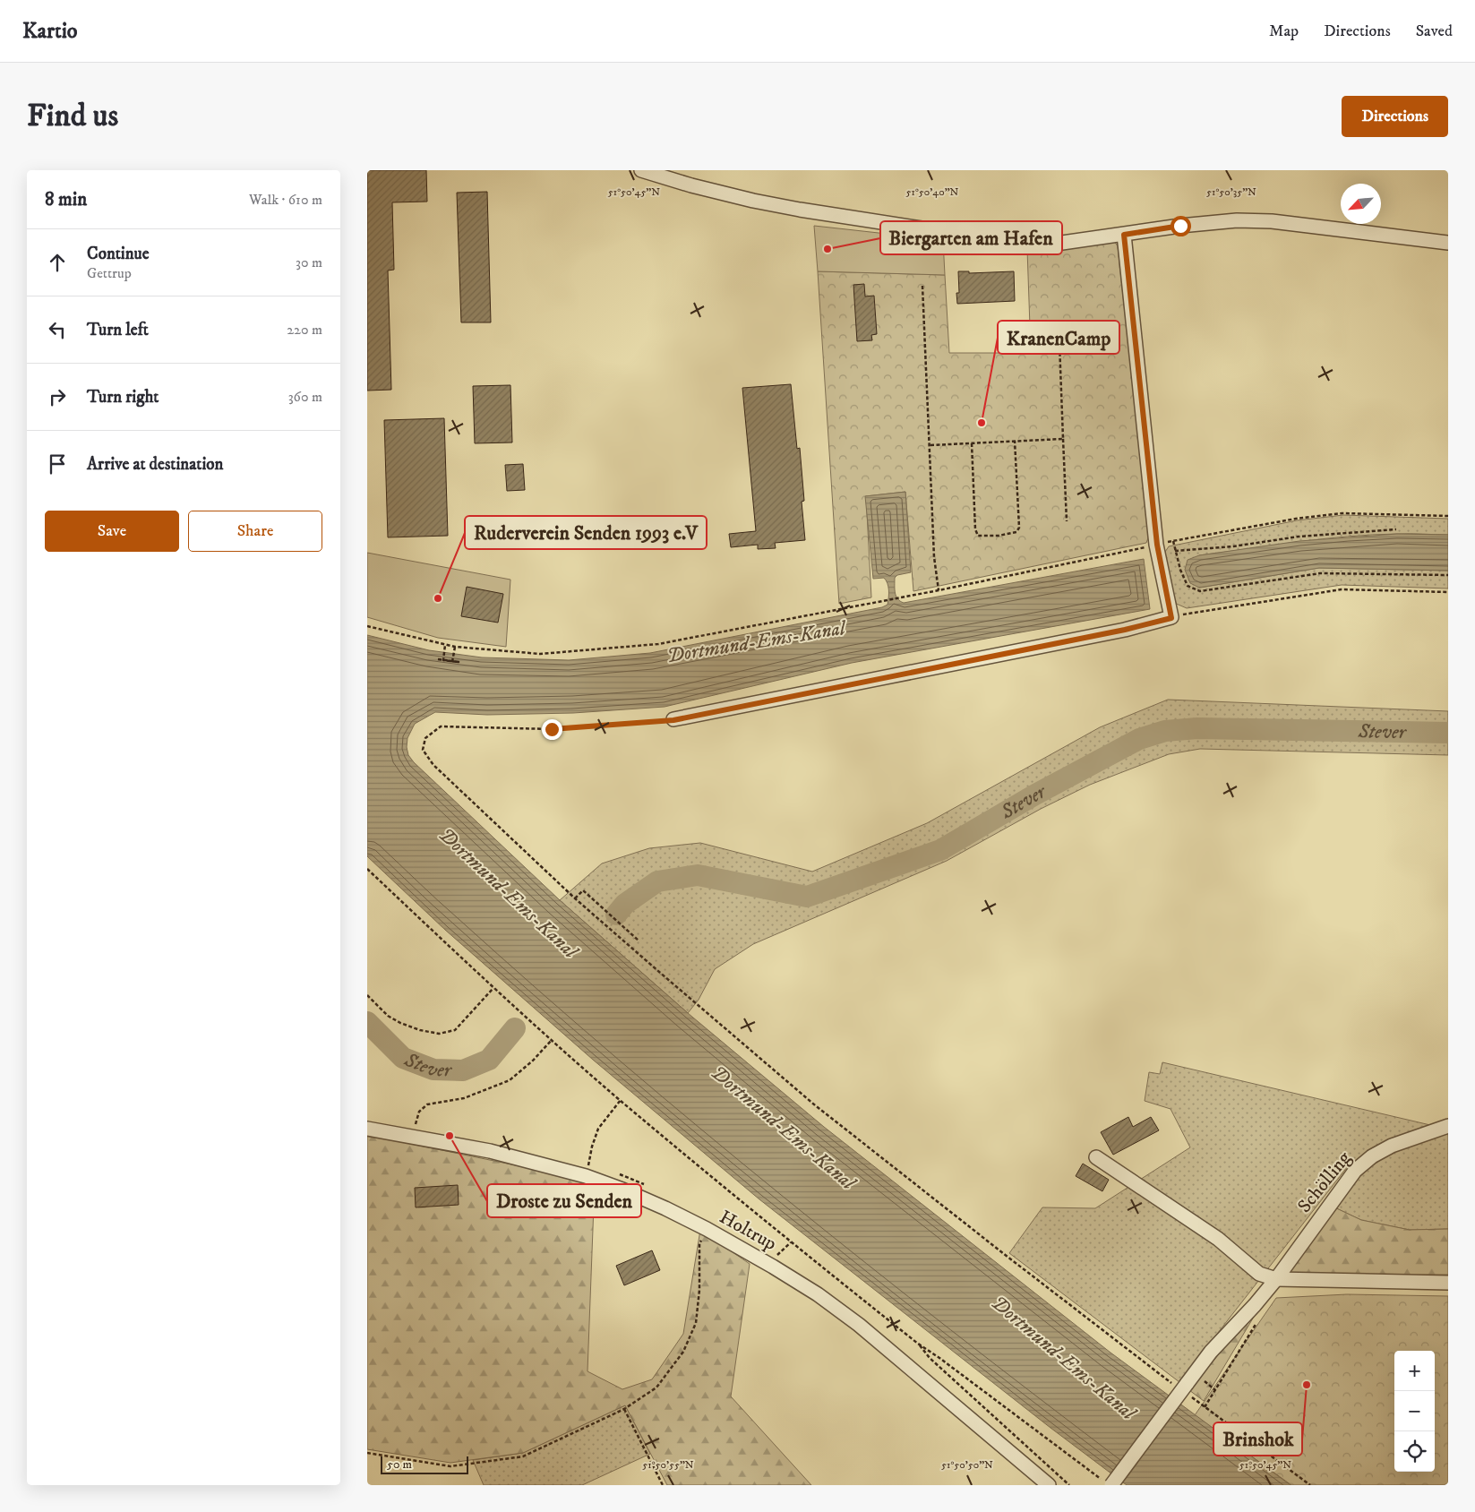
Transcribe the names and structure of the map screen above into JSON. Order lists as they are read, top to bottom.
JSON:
{
  "streets": {
    "street": ["Schölling", "Holtrup"]
  },
  "water": ["Dortmund-Ems-Kanal", "Stever"],
  "places": [
    "Biergarten am Hafen",
    "KranenCamp",
    "Ruderverein Senden 1993 e.V",
    "Droste zu Senden",
    "Brinshok"
  ],
  "scale_bar": "50 m",
  "north": "bottom left",
  "page": {
    "header": "Kartio",
    "nav": ["Map", "Directions", "Saved"],
    "buttons": [
      "Directions",
      ["Save", "Share"]
    ],
    "title": "Find us",
    "heading": ["8 min", "Walk · 610 m"],
    "list": [
      ["Continue", "Gettrup", "30 m"],
      ["Turn left", "220 m"],
      ["Turn right", "360 m"],
      "Arrive at destination"
    ],
    "map_buttons": ["+", "−"],
    "scale": "50 m"
  },
  "coordinates": [
    "51°50'40\"N",
    "51°50'35\"N",
    "51°50'45\"N",
    "51°50'55\"N",
    "51°50'50\"N"
  ]
}
